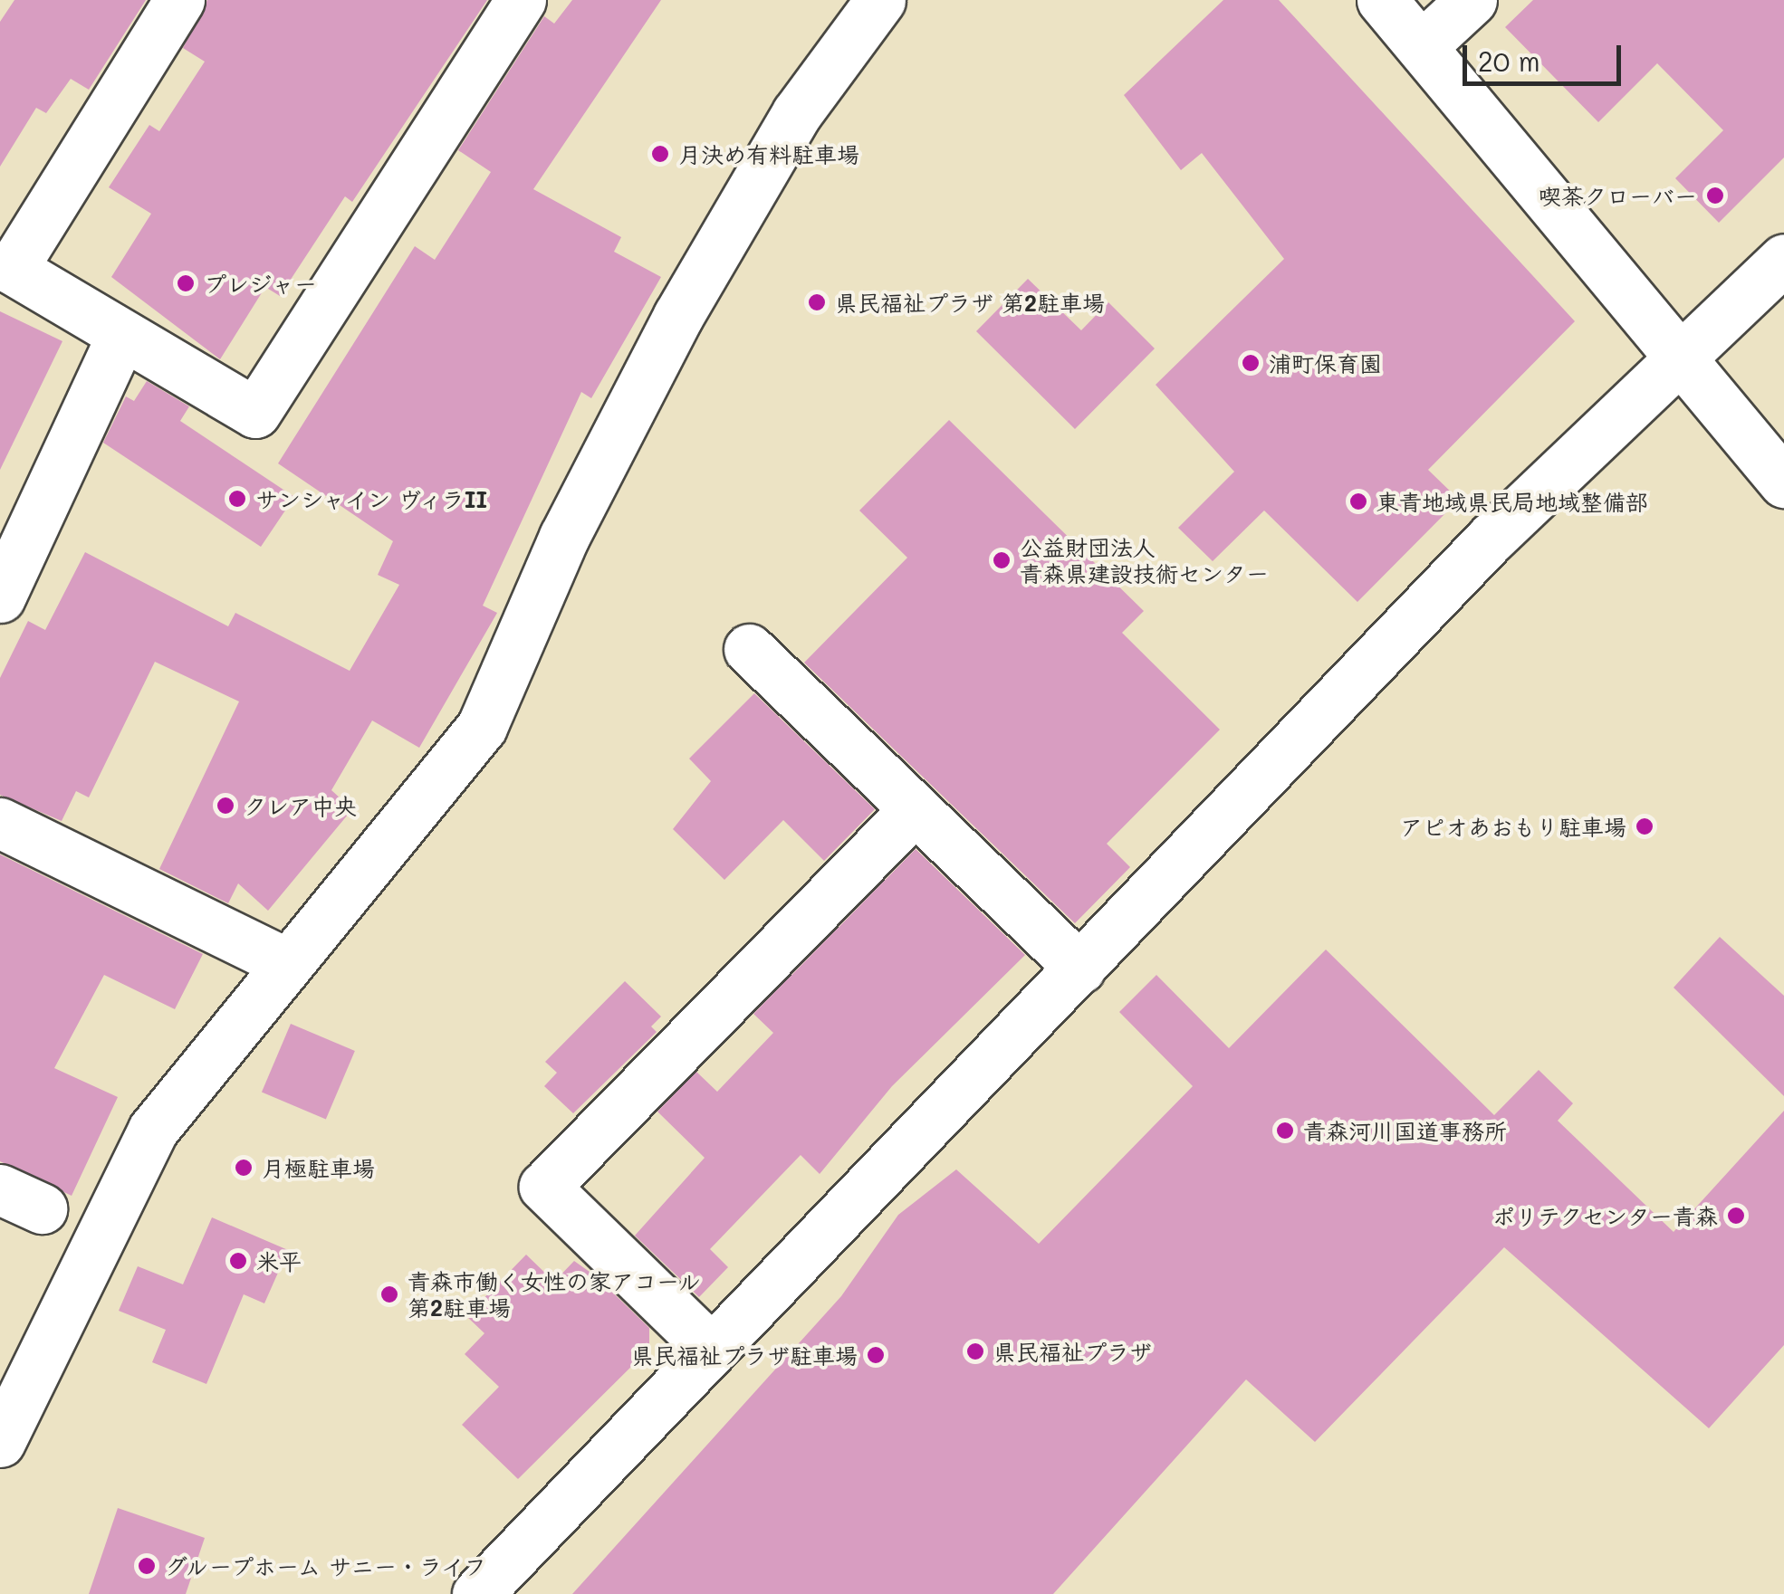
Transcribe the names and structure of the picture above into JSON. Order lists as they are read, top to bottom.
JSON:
{
  "places": [
    "月決め有料駐車場",
    "喫茶クローバー",
    "プレジャー",
    "県民福祉プラザ 第2駐車場",
    "浦町保育園",
    "サンシャイン ヴィラII",
    "東青地域県民局地域整備部",
    "公益財団法人 青森県建設技術センター",
    "クレア中央",
    "アピオあおもり駐車場",
    "青森河川国道事務所",
    "月極駐車場",
    "ポリテクセンター青森",
    "米平",
    "青森市働く女性の家アコール 第2駐車場",
    "県民福祉プラザ",
    "県民福祉プラザ駐車場",
    "グループホーム サニー・ライフ"
  ],
  "scale_bar": "20 m"
}
